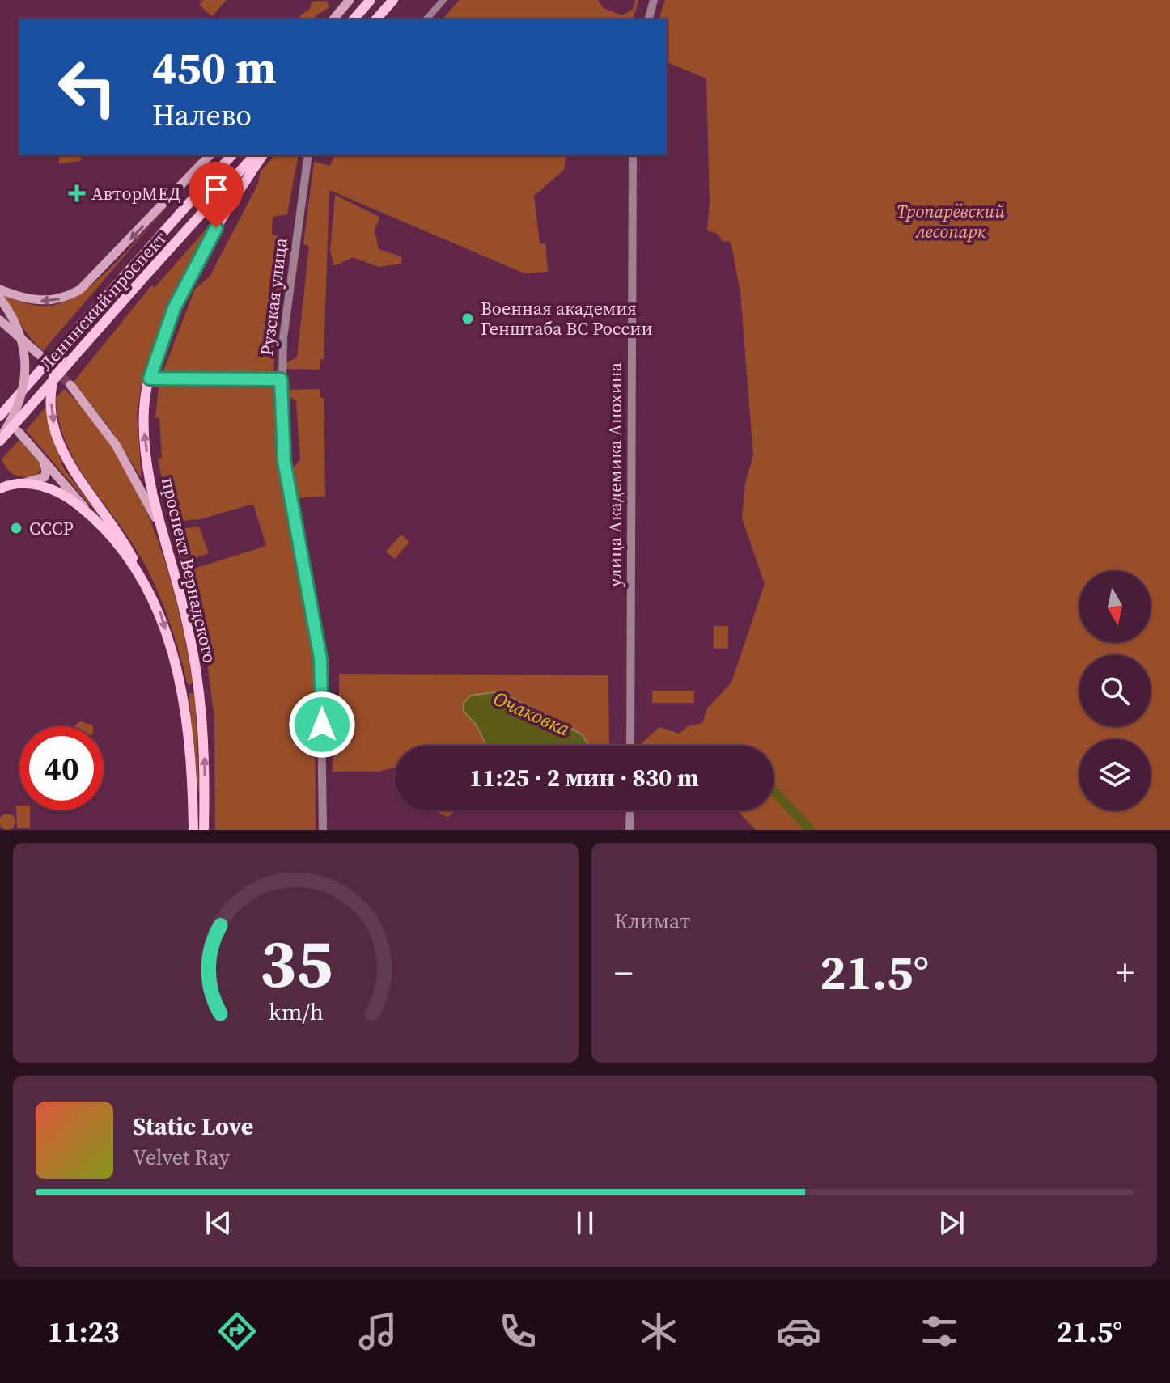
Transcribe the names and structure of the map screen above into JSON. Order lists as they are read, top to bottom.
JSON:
{
  "streets": {
    "main road": ["Ленинский проспект", "проспект Вернадского"],
    "street": ["Рузская улица", "улица Академика Анохина"]
  },
  "water": ["Очаковка"],
  "parks": ["Тропарёвский лесопарк"],
  "places": {
    "health": ["АвторМЕД"],
    "other": ["Военная академия Генштаба ВС России", "СССР"]
  },
  "north": "bottom",
  "page": {
    "turn": ["450 m", "Налево"],
    "limit": "40",
    "trip": "11:25 · 2 мин · 830 m",
    "tile": "Климат",
    "heat": ["−", "21.5°", "+"],
    "song": ["Static Love", "Velvet Ray"],
    "tabs": ["11:23", "21.5°"],
    "gauge": ["35", "km/h"]
  }
}
